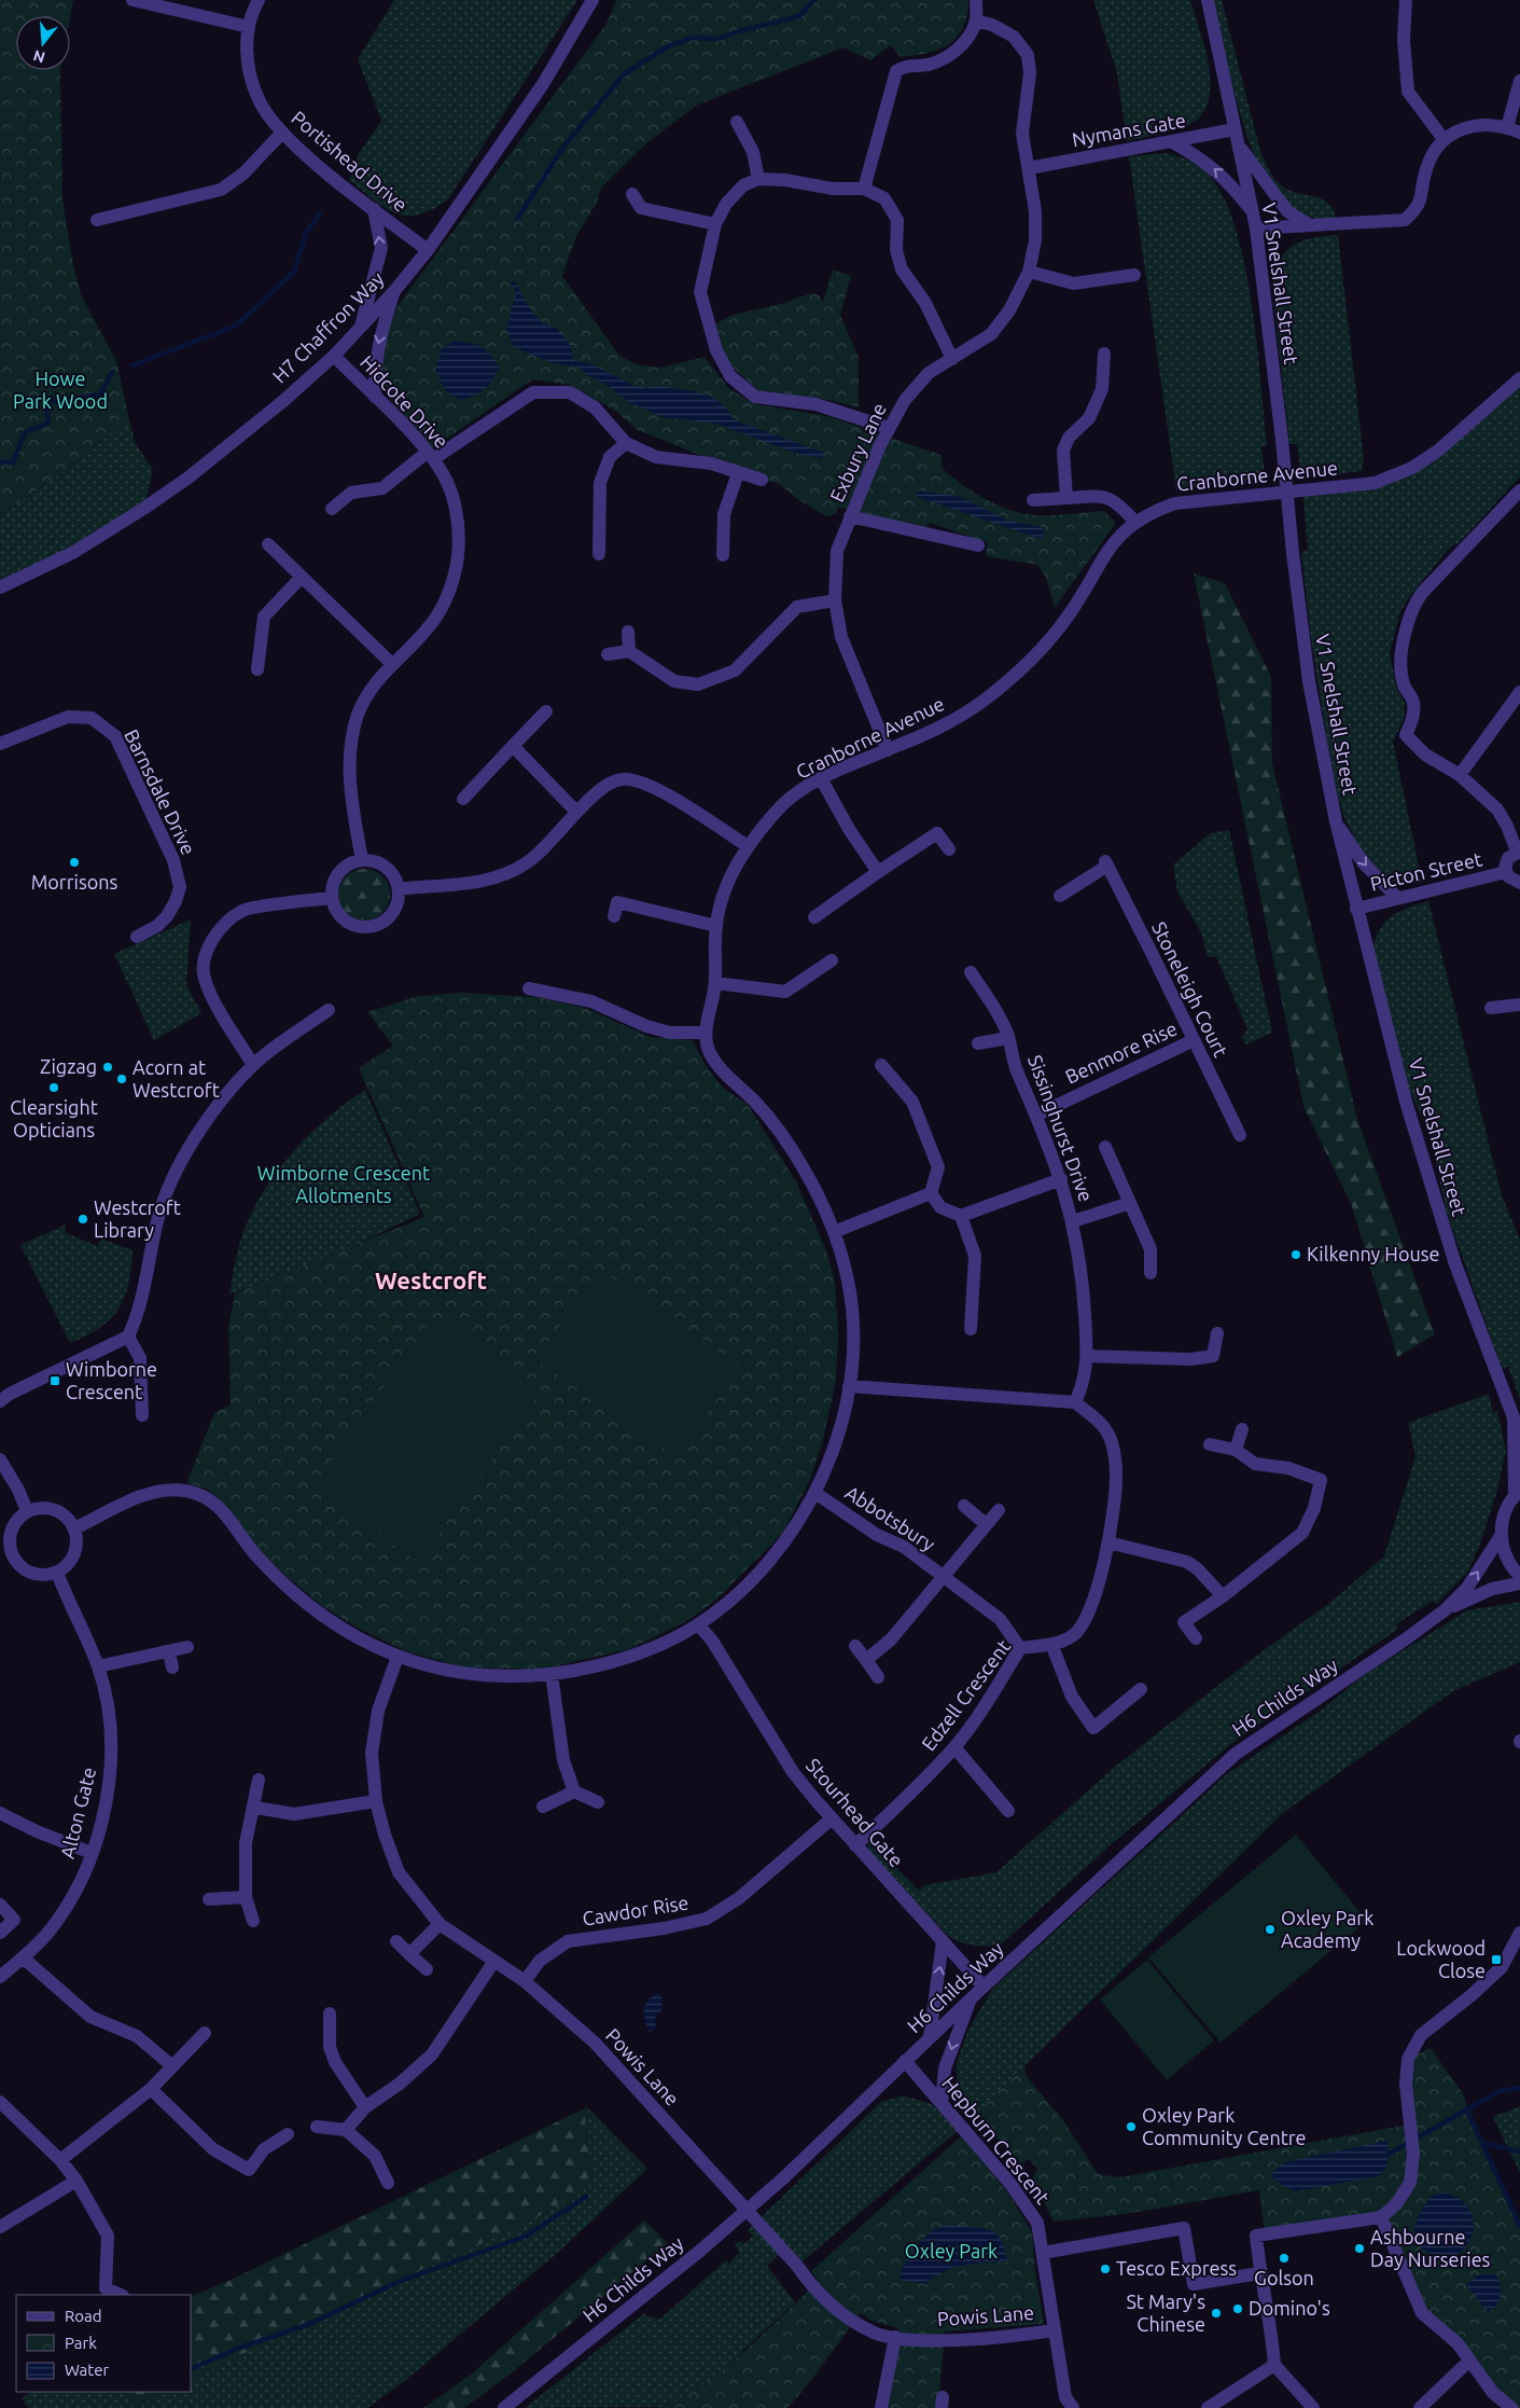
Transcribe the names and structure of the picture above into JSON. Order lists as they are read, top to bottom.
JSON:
{
  "streets": {
    "street": [
      "Nymans Gate",
      "Portishead Drive",
      "V1 Snelshall Street",
      "H7 Chaffron Way",
      "Hidcote Drive",
      "Exbury Lane",
      "Cranborne Avenue",
      "Barnsdale Drive",
      "Picton Street",
      "Stoneleigh Court",
      "Benmore Rise",
      "Sissinghurst Drive",
      "Abbotsbury",
      "Edzell Crescent",
      "H6 Childs Way",
      "Alton Gate",
      "Stourhead Gate",
      "Cawdor Rise",
      "Powis Lane",
      "Hepburn Crescent"
    ]
  },
  "crossings": [
    ["Nymans Gate", "V1 Snelshall Street"],
    ["Nymans Gate", "Exbury Lane"],
    ["Portishead Drive", "H7 Chaffron Way"],
    ["V1 Snelshall Street", "Picton Street"],
    ["V1 Snelshall Street", "H6 Childs Way"],
    ["H7 Chaffron Way", "Hidcote Drive"],
    ["Exbury Lane", "Cranborne Avenue"],
    ["Stoneleigh Court", "Benmore Rise"],
    ["Benmore Rise", "Sissinghurst Drive"],
    ["Sissinghurst Drive", "Edzell Crescent"],
    ["Abbotsbury", "Edzell Crescent"],
    ["Edzell Crescent", "Stourhead Gate"],
    ["H6 Childs Way", "Stourhead Gate"],
    ["H6 Childs Way", "Hepburn Crescent"],
    ["Stourhead Gate", "Cawdor Rise"],
    ["Cawdor Rise", "Powis Lane"],
    ["Powis Lane", "Hepburn Crescent"]
  ],
  "districts": ["Westcroft"],
  "parks": ["Howe Park Wood", "Wimborne Crescent Allotments", "Oxley Park"],
  "places": {
    "other": [
      "Morrisons",
      "Zigzag",
      "Acorn at Westcroft",
      "Clearsight Opticians",
      "Westcroft Library",
      "Kilkenny House",
      "Oxley Park Academy",
      "Oxley Park Community Centre",
      "Ashbourne Day Nurseries",
      "Golson",
      "Tesco Express",
      "Domino's",
      "St Mary's Chinese"
    ],
    "transit": ["Wimborne Crescent", "Lockwood Close"]
  },
  "legend": ["Road", "Park", "Water"],
  "north": "bottom"
}
